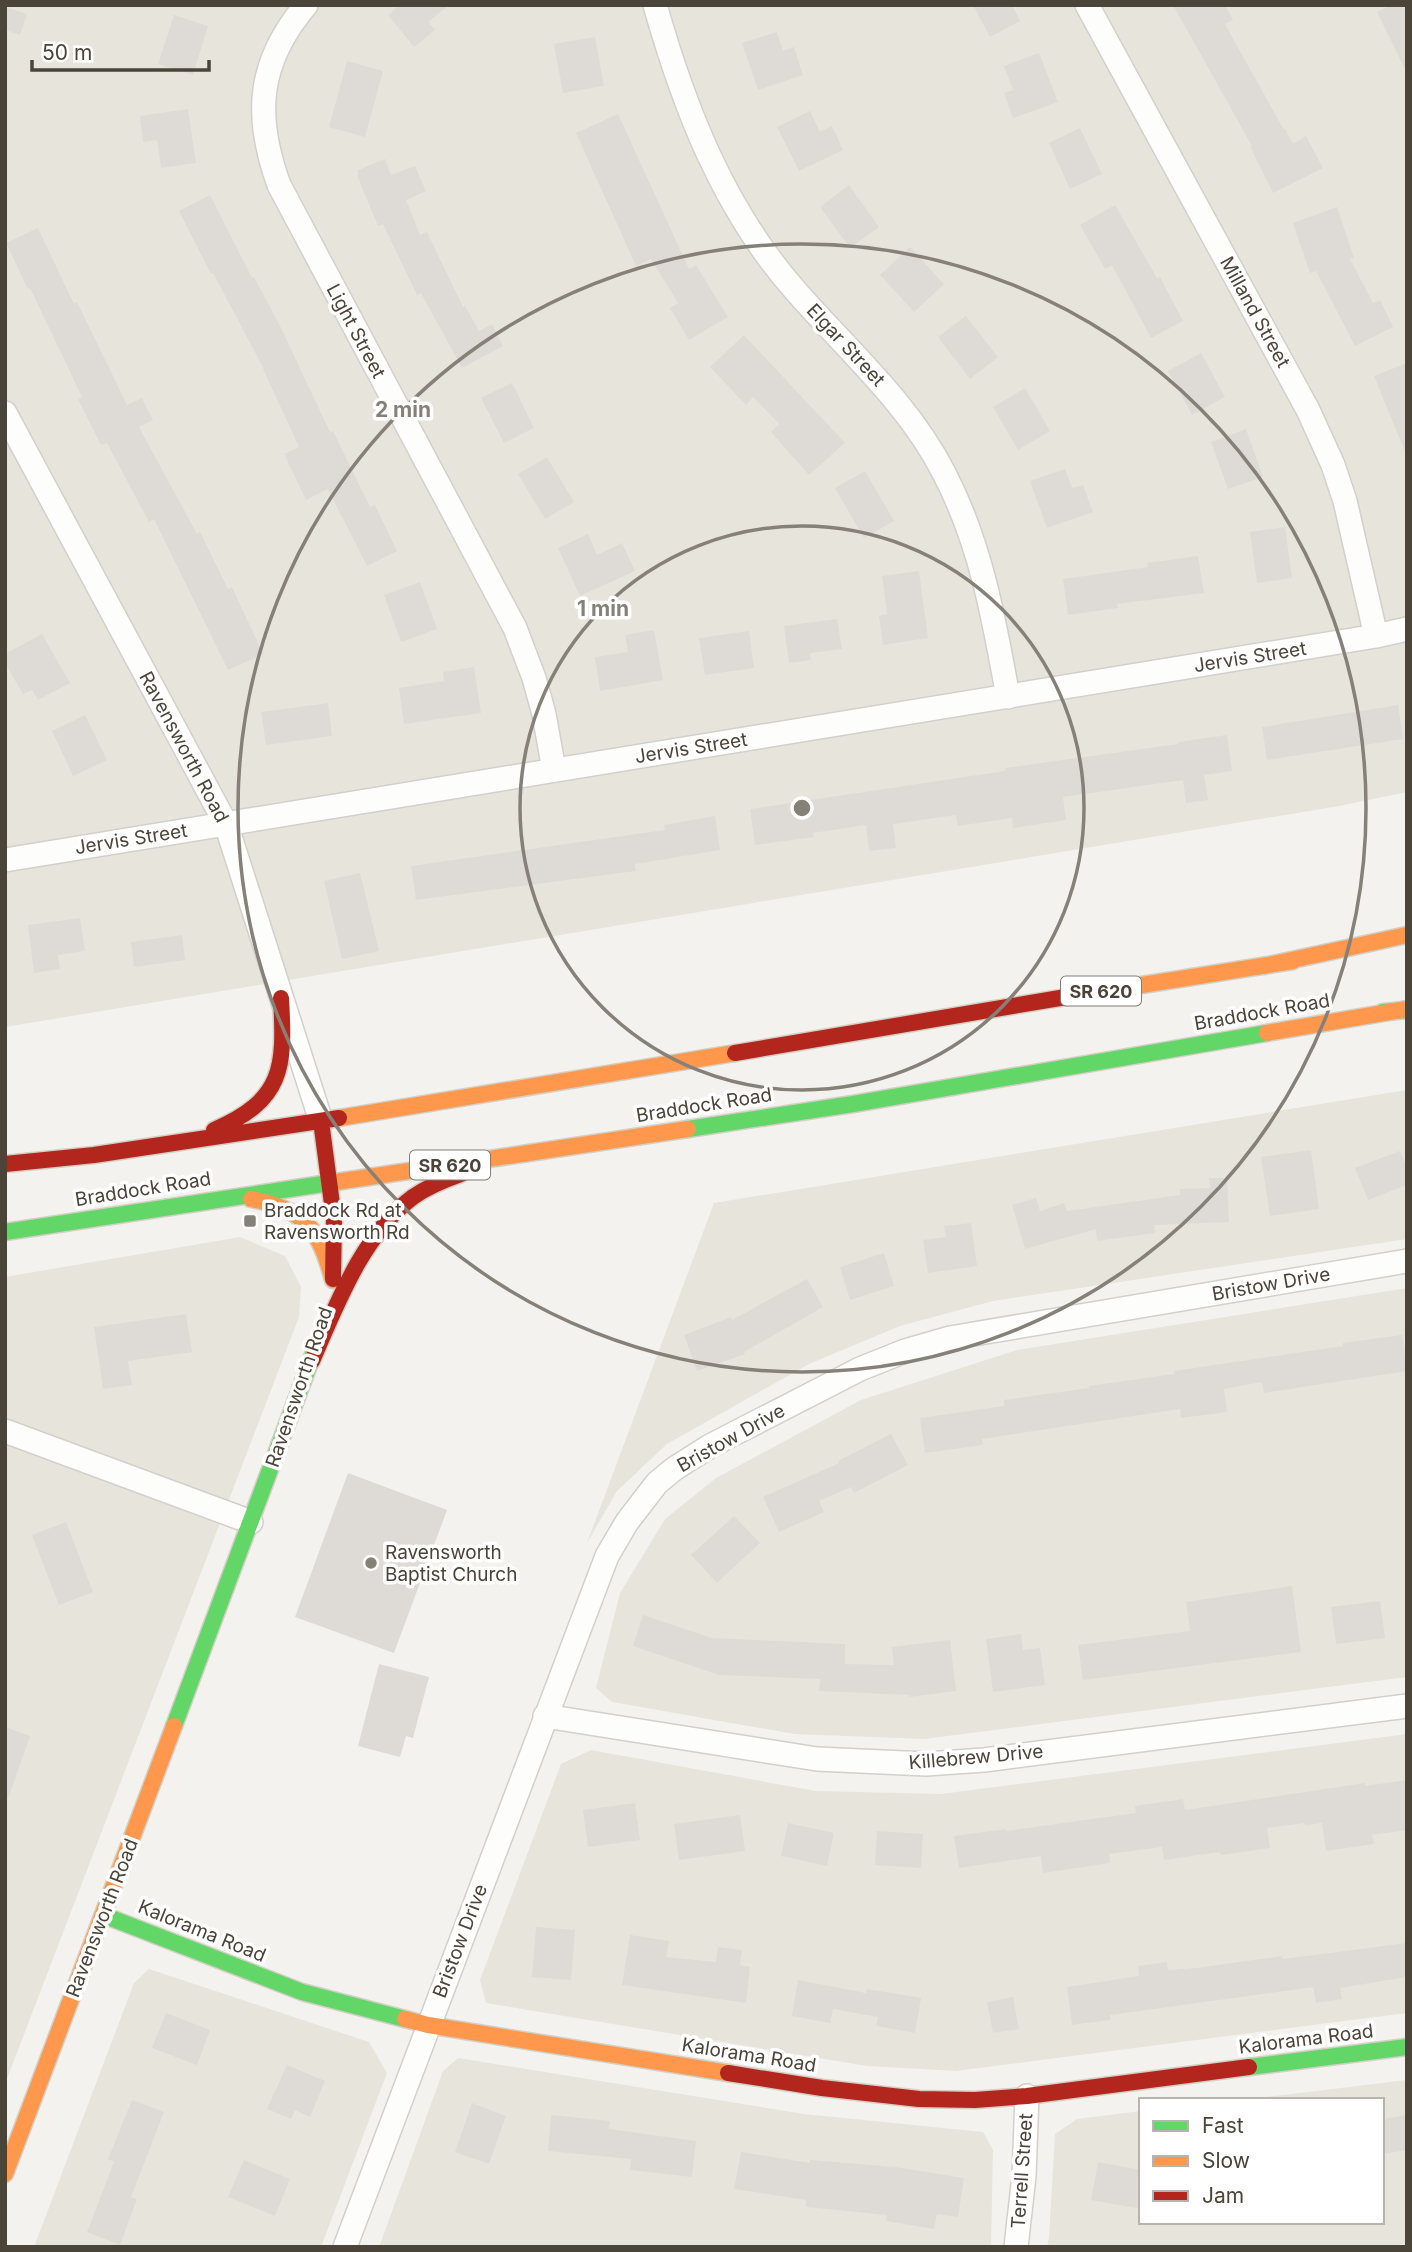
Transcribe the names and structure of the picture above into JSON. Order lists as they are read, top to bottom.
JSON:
{
  "streets": {
    "main road": [
      "Ravensworth Road",
      "SR 620",
      "Braddock Road",
      "Kalorama Road"
    ],
    "street": [
      "Milland Street",
      "Light Street",
      "Elgar Street",
      "Jervis Street",
      "Bristow Drive",
      "Killebrew Drive",
      "Terrell Street"
    ]
  },
  "crossings": [
    ["Milland Street", "Jervis Street"],
    ["Light Street", "Jervis Street"],
    ["Elgar Street", "Jervis Street"],
    ["Jervis Street", "Ravensworth Road"],
    ["Ravensworth Road", "Braddock Road"],
    ["Ravensworth Road", "Kalorama Road"],
    ["Bristow Drive", "Killebrew Drive"],
    ["Bristow Drive", "Kalorama Road"],
    ["Kalorama Road", "Terrell Street"]
  ],
  "places": {
    "transit": ["Braddock Rd at Ravensworth Rd"],
    "other": ["Ravensworth Baptist Church"]
  },
  "legend": ["Fast", "Slow", "Jam"],
  "scale_bar": "50 m",
  "rings": ["2 min", "1 min"]
}
